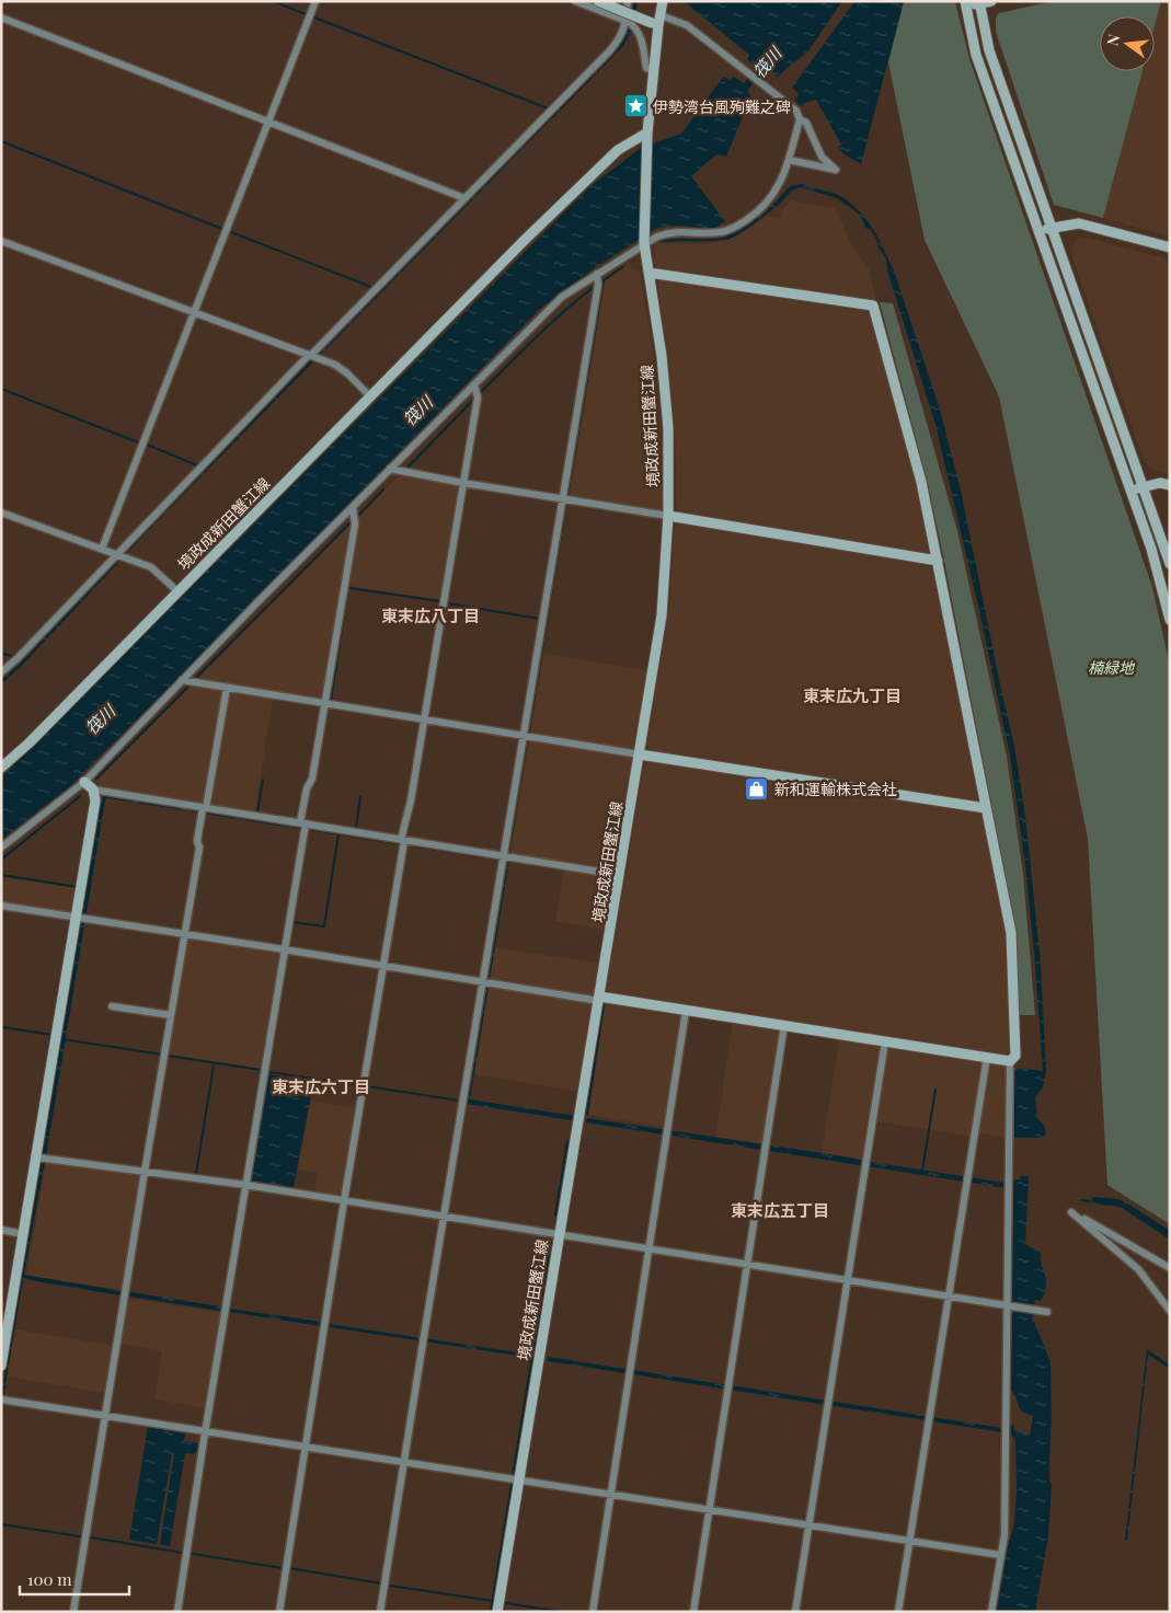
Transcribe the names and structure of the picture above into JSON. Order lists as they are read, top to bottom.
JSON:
{
  "streets": {
    "street": ["境政成新田蟹江線"]
  },
  "districts": [
    "東末広八丁目",
    "東末広九丁目",
    "東末広六丁目",
    "東末広五丁目"
  ],
  "water": ["筏川"],
  "parks": ["楠緑地"],
  "places": {
    "place": ["伊勢湾台風殉難之碑"],
    "shop": ["新和運輸株式会社"]
  },
  "scale_bar": "100 m",
  "north": "left"
}
